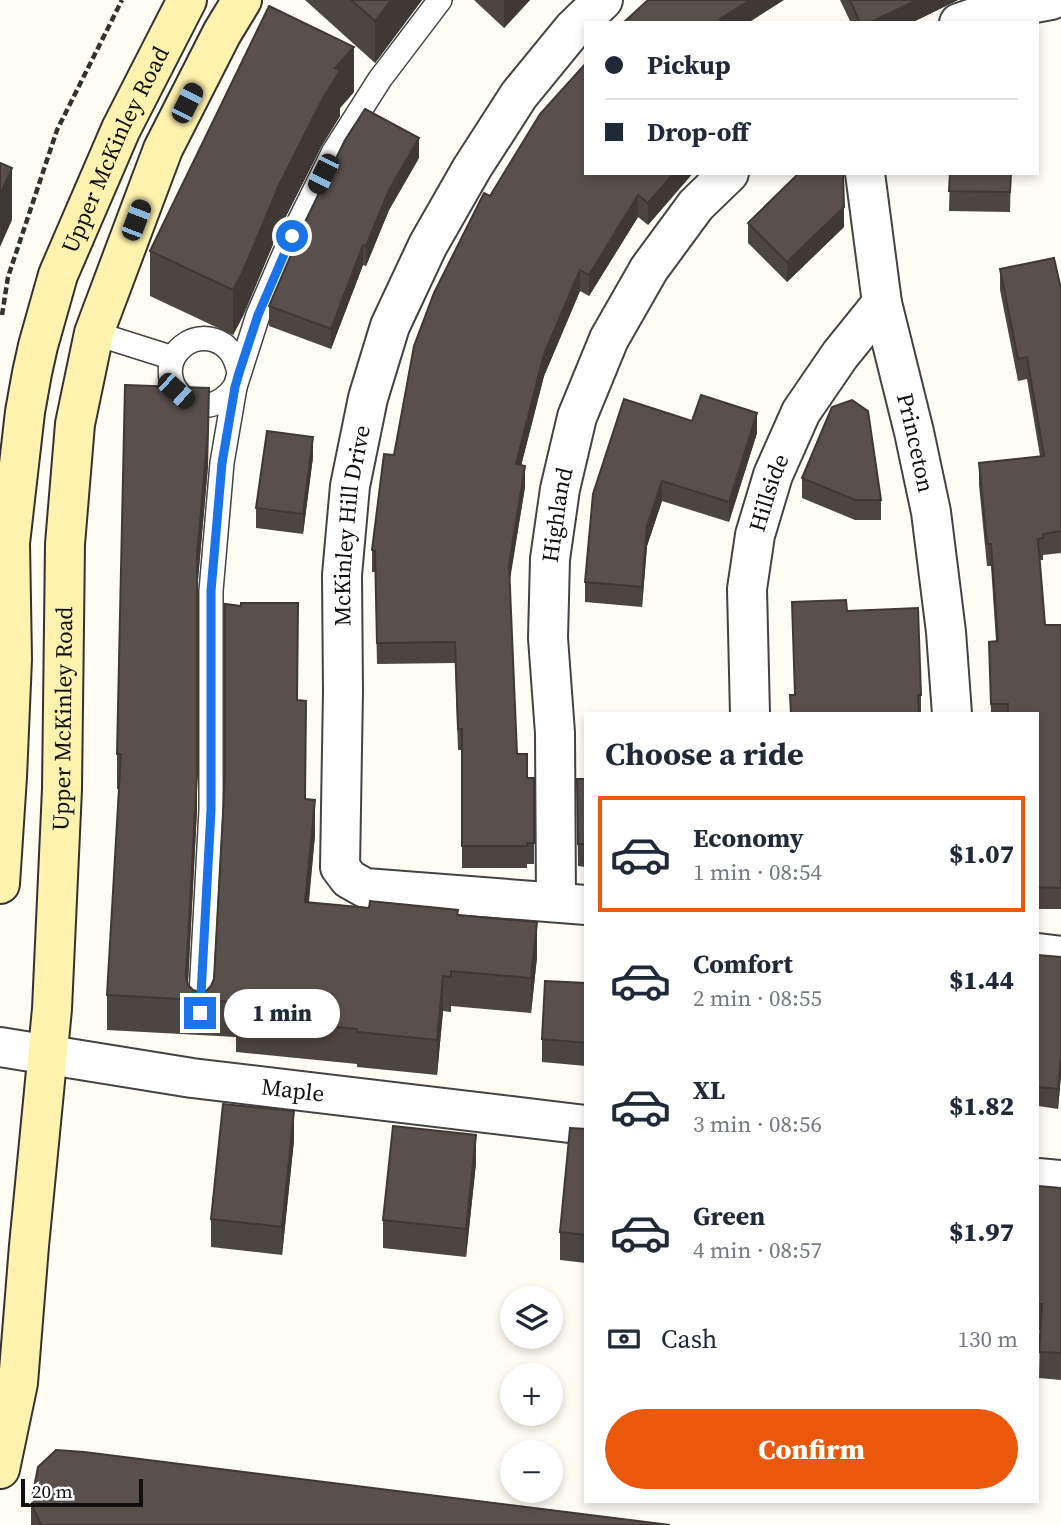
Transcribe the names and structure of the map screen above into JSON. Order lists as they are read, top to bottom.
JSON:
{
  "streets": {
    "main road": ["Upper McKinley Road"],
    "street": [
      "Princeton",
      "Hillside",
      "Highland",
      "McKinley Hill Drive",
      "Maple"
    ]
  },
  "crossings": [
    ["Upper McKinley Road", "Maple"],
    ["Princeton", "Hillside"],
    ["Highland", "McKinley Hill Drive"]
  ],
  "scale_bar": "20 m",
  "page": {
    "banner": ["Pickup", "Drop-off"],
    "heading": "Choose a ride",
    "list": [
      {
        "name": "Economy",
        "note": "1 min · 08:54",
        "value": "$1.07"
      },
      {
        "name": "Comfort",
        "note": "2 min · 08:55",
        "value": "$1.44"
      },
      {
        "name": "XL",
        "note": "3 min · 08:56",
        "value": "$1.82"
      },
      {
        "name": "Green",
        "note": "4 min · 08:57",
        "value": "$1.97"
      }
    ],
    "bubble": "1 min",
    "map_buttons": ["+", "−"],
    "pay": ["Cash", "130 m"],
    "buttons": "Confirm",
    "scale": "20 m"
  }
}
